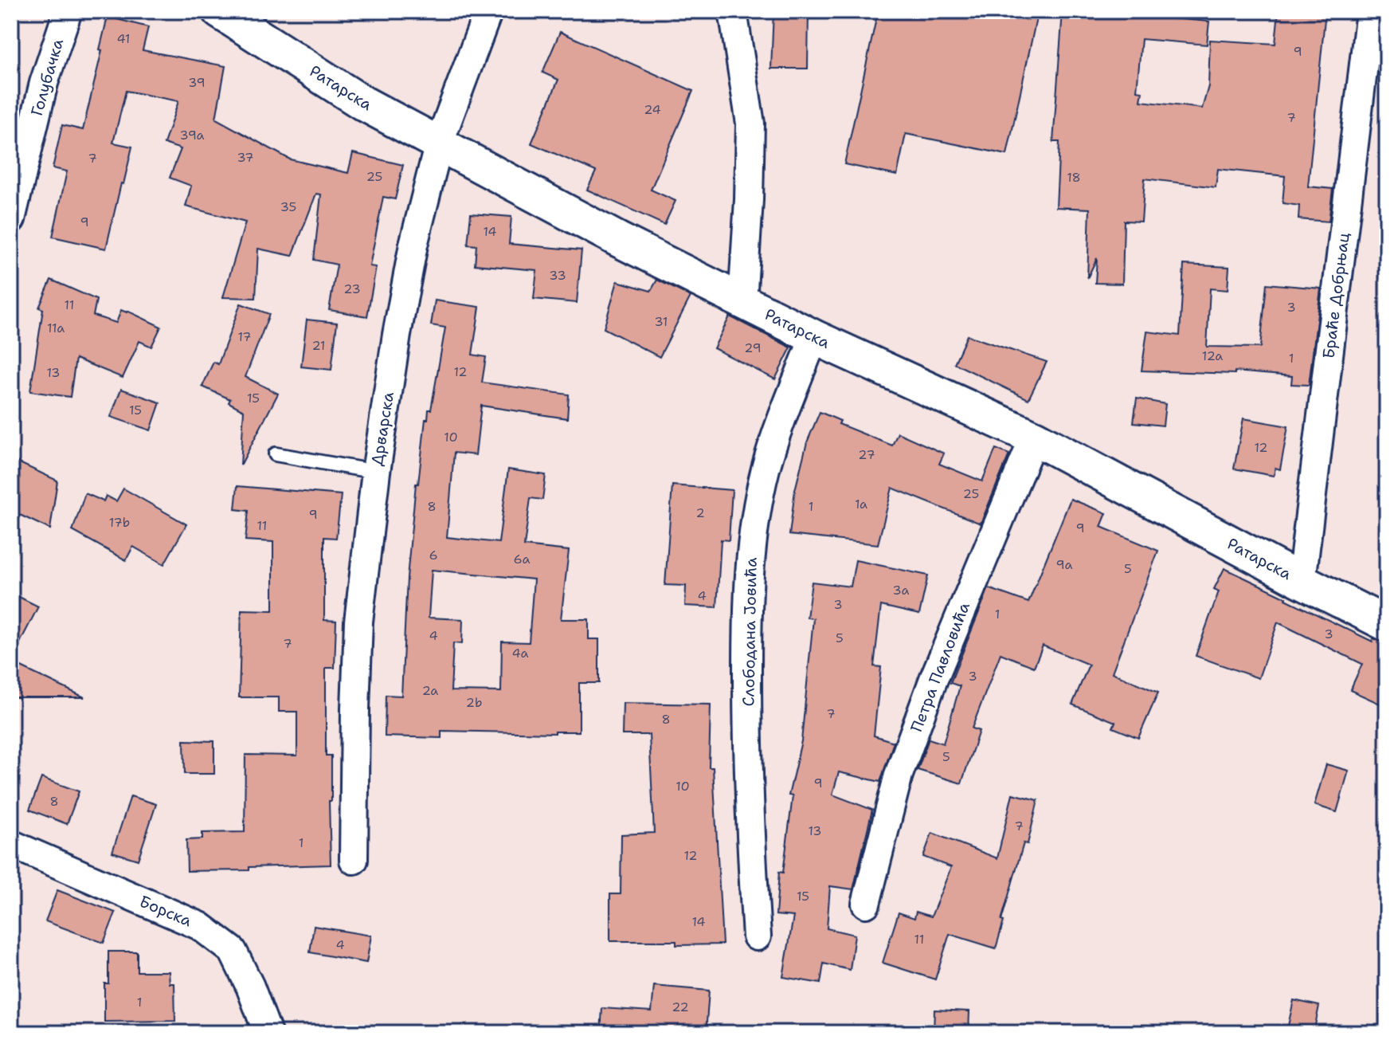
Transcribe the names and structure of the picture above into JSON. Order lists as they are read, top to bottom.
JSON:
{
  "streets": {
    "street": [
      "Голубачка",
      "Ратарска",
      "Браће Добрњац",
      "Дрварска",
      "Слободана Јовића",
      "Петра Павловића",
      "Борска"
    ]
  },
  "crossings": [
    ["Ратарска", "Браће Добрњац"],
    ["Ратарска", "Дрварска"],
    ["Ратарска", "Слободана Јовића"],
    ["Ратарска", "Петра Павловића"]
  ],
  "house_numbers": [
    "41",
    "9",
    "39",
    "24",
    "7",
    "39a",
    "37",
    "7",
    "25",
    "18",
    "35",
    "9",
    "14",
    "33",
    "23",
    "11",
    "3",
    "31",
    "11a",
    "17",
    "21",
    "29",
    "12a",
    "1",
    "12",
    "13",
    "15",
    "15",
    "10",
    "12",
    "27",
    "25",
    "1a",
    "8",
    "1",
    "2",
    "9",
    "17b",
    "11",
    "9",
    "6",
    "6a",
    "9a",
    "5",
    "3a",
    "4",
    "3",
    "1",
    "3",
    "4",
    "5",
    "7",
    "4a",
    "3",
    "2a",
    "2b",
    "7",
    "8",
    "5",
    "9",
    "10",
    "8",
    "7",
    "13",
    "1",
    "12",
    "15",
    "14",
    "11",
    "4",
    "1",
    "22"
  ]
}
